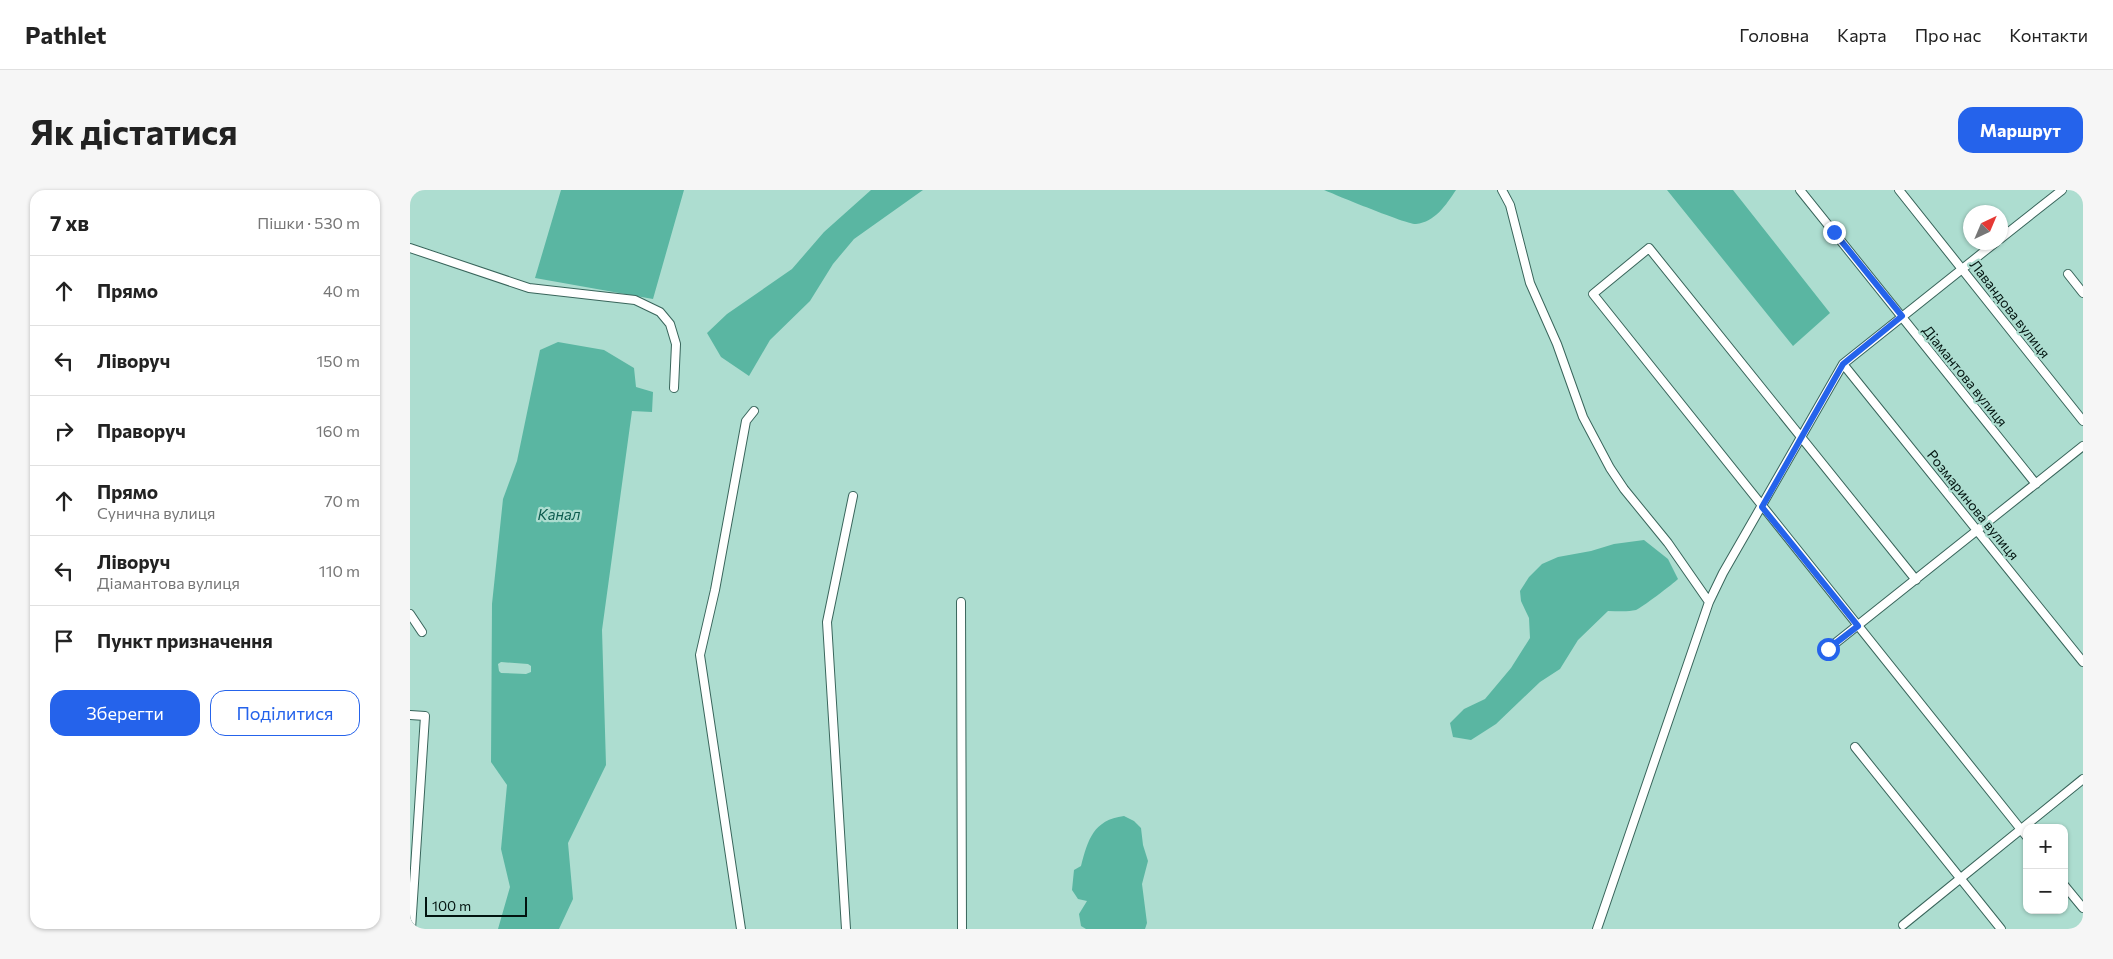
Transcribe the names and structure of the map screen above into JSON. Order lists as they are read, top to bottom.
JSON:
{
  "streets": {
    "street": ["Лавандова вулиця", "Діамантова вулиця", "Розмаринова вулиця"]
  },
  "water": ["Канал"],
  "scale_bar": "100 m",
  "north": "top right",
  "page": {
    "header": "Pathlet",
    "nav": [
      "Головна",
      "Карта",
      "Про нас",
      "Контакти"
    ],
    "buttons": [
      "Маршрут",
      ["Зберегти", "Поділитися"]
    ],
    "title": "Як дістатися",
    "heading": ["7 хв", "Пішки · 530 m"],
    "list": [
      ["Прямо", "40 m"],
      ["Ліворуч", "150 m"],
      ["Праворуч", "160 m"],
      ["Прямо", "Сунична вулиця", "70 m"],
      ["Ліворуч", "Діамантова вулиця", "110 m"],
      "Пункт призначення"
    ],
    "map_buttons": ["+", "−"],
    "scale": "100 m"
  }
}
